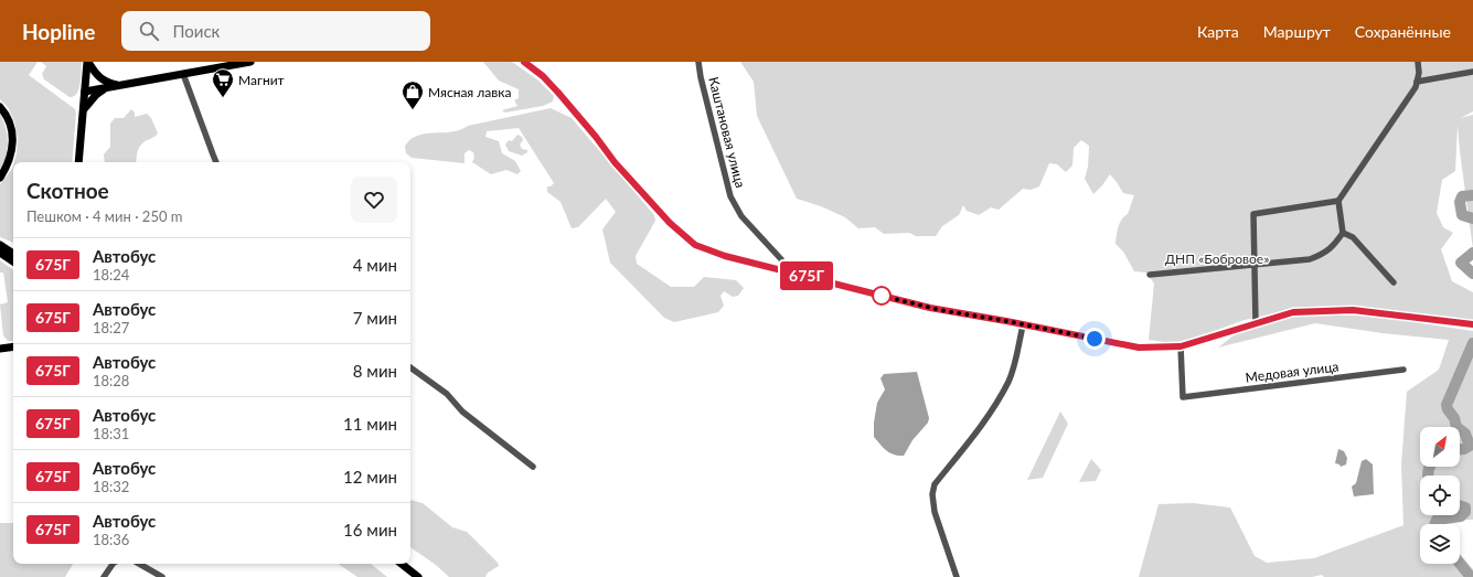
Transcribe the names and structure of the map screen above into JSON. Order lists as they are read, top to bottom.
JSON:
{
  "streets": {
    "street": ["Каштановая улица", "Медовая улица"]
  },
  "parks": ["ДНП «Бобровое»"],
  "places": {
    "supermarket": ["Магнит"],
    "shop": ["Мясная лавка"]
  },
  "lines": ["bus line 675Г"],
  "north": "top right",
  "page": {
    "header": "Hopline",
    "search": "Поиск",
    "nav": ["Карта", "Маршрут", "Сохранённые"],
    "on_map": "675Г",
    "heading": ["Скотное", "Пешком · 4 мин · 250 m"],
    "list": [
      {
        "mark": "675Г",
        "name": "Автобус",
        "note": "18:24",
        "value": "4 мин"
      },
      {
        "mark": "675Г",
        "name": "Автобус",
        "note": "18:27",
        "value": "7 мин"
      },
      {
        "mark": "675Г",
        "name": "Автобус",
        "note": "18:28",
        "value": "8 мин"
      },
      {
        "mark": "675Г",
        "name": "Автобус",
        "note": "18:31",
        "value": "11 мин"
      },
      {
        "mark": "675Г",
        "name": "Автобус",
        "note": "18:32",
        "value": "12 мин"
      },
      {
        "mark": "675Г",
        "name": "Автобус",
        "note": "18:36",
        "value": "16 мин"
      }
    ]
  }
}
